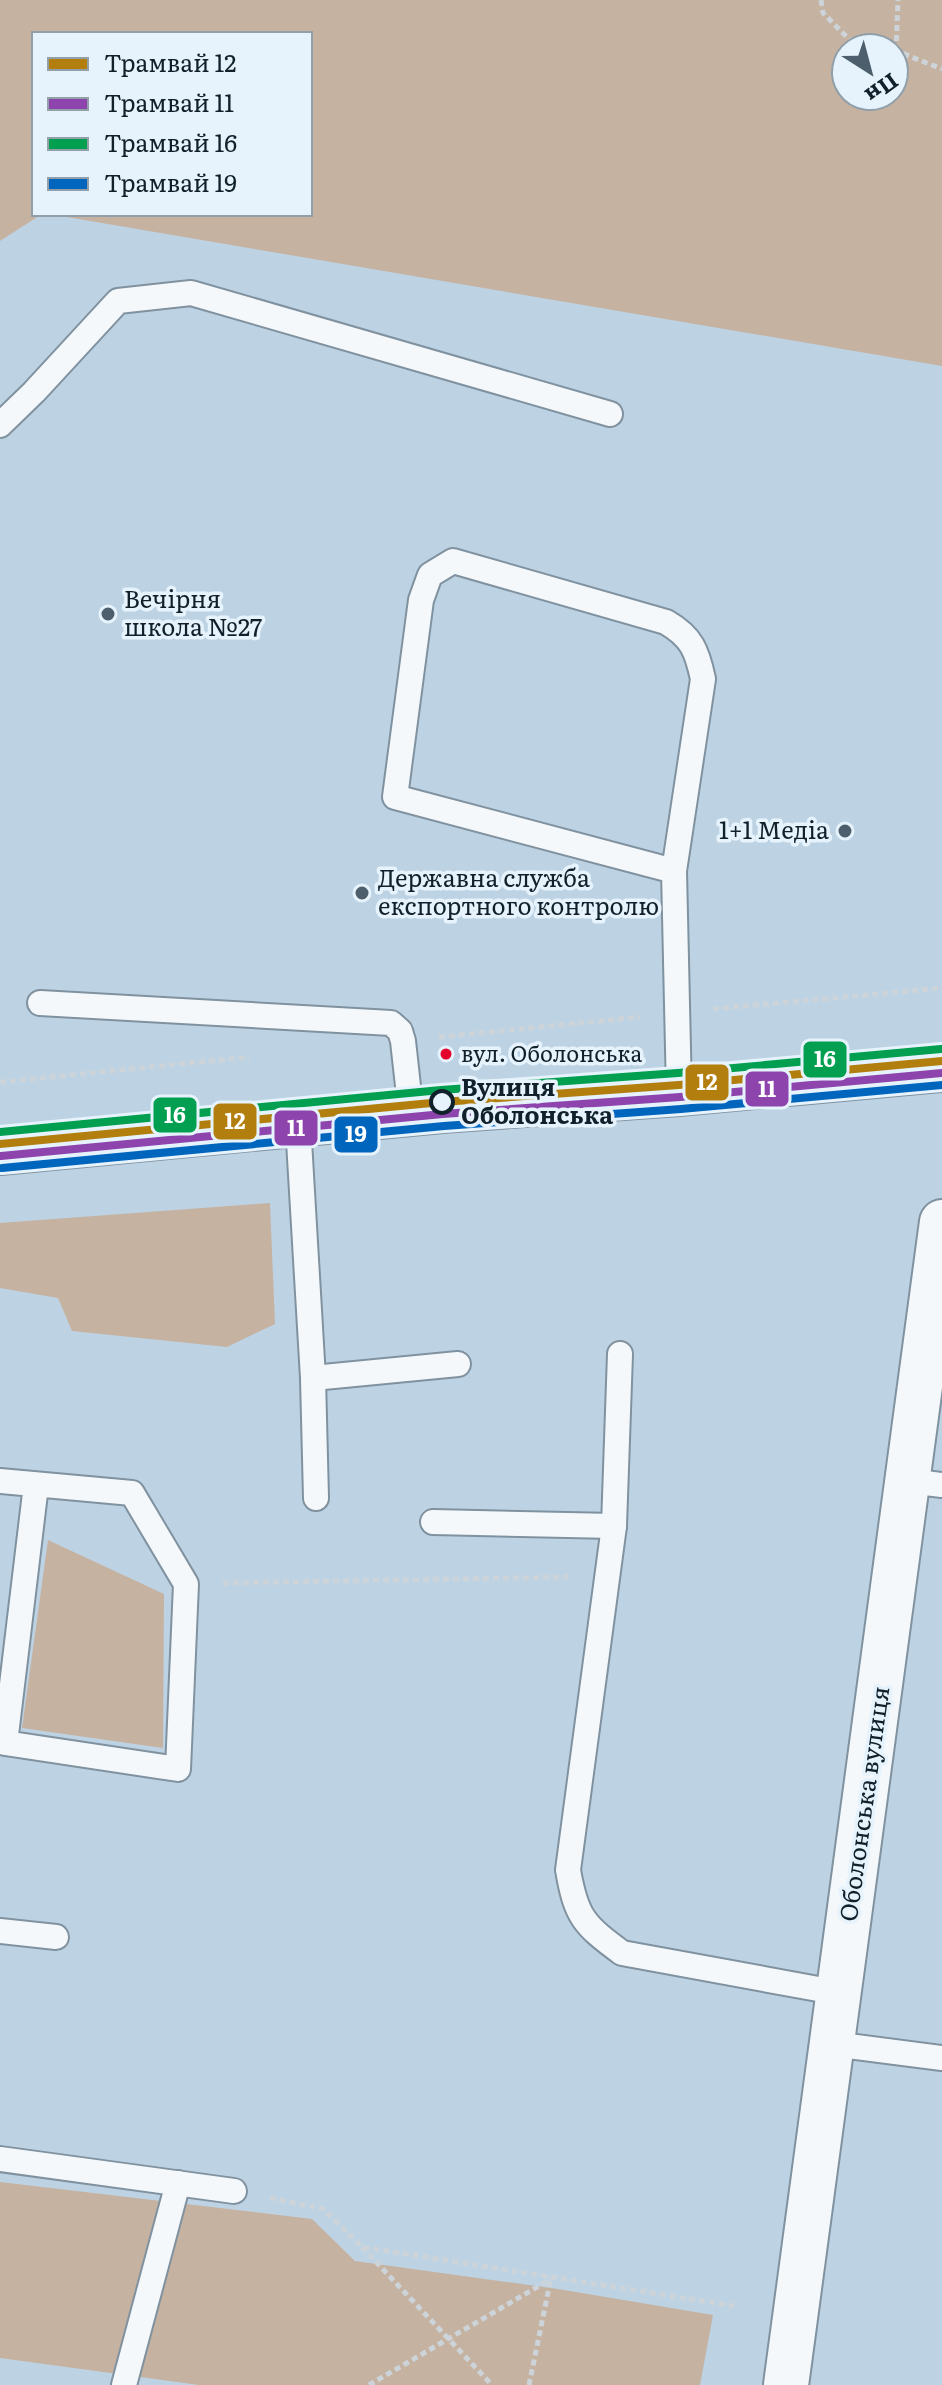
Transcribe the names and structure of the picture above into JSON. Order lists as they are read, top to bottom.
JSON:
{
  "streets": {
    "street": ["Оболонська вулиця"]
  },
  "places": [
    "Вечірня школа №27",
    "1+1 Медіа",
    "Державна служба експортного контролю",
    "вул. Оболонська",
    "Вулиця Оболонська"
  ],
  "lines": [
    "tram line 16",
    "tram line 12",
    "tram line 11",
    "tram line 19"
  ],
  "legend": [
    "Трамвай 12",
    "Трамвай 11",
    "Трамвай 16",
    "Трамвай 19"
  ],
  "north": "bottom right"
}
